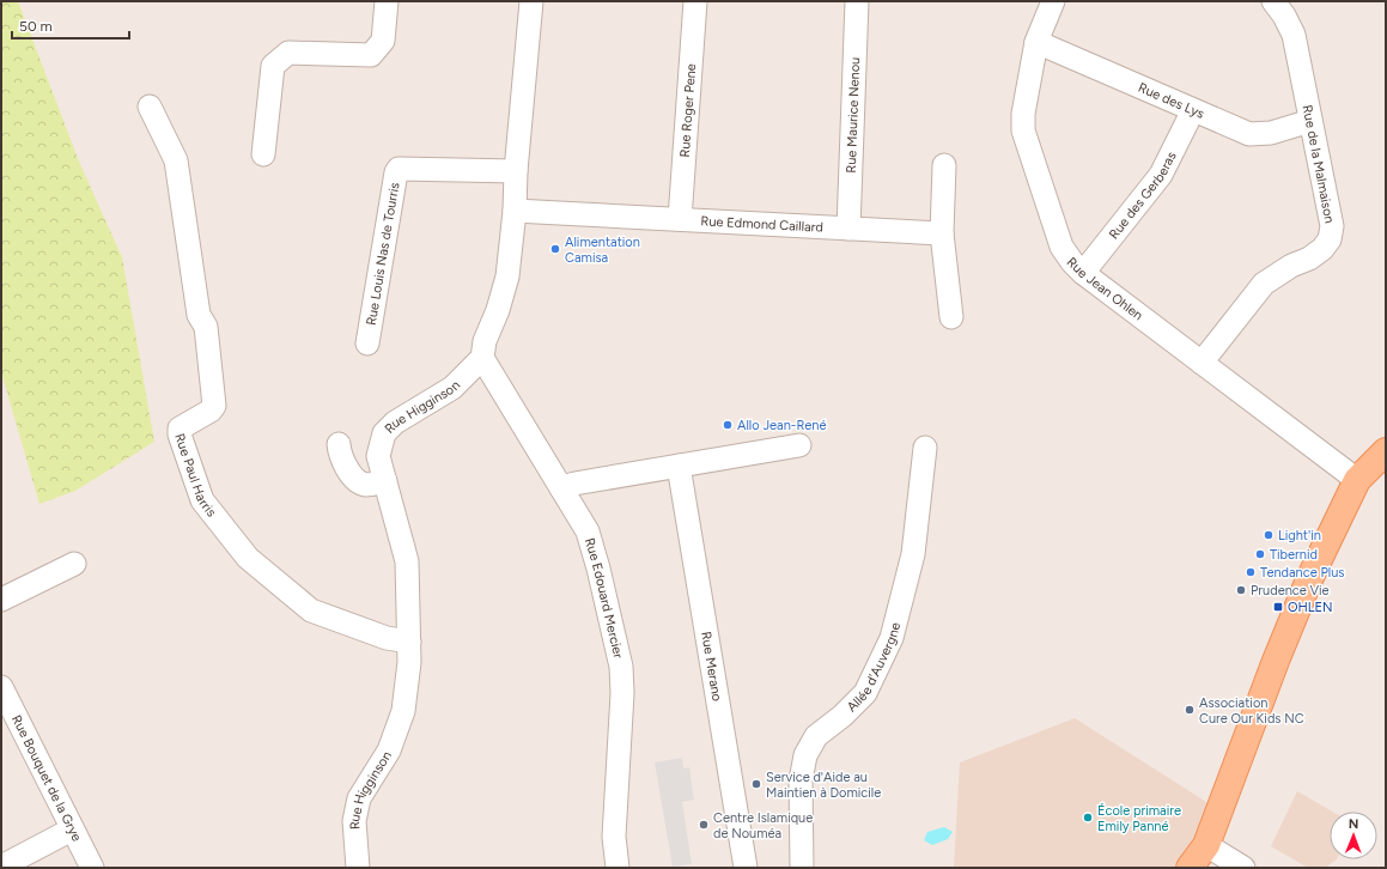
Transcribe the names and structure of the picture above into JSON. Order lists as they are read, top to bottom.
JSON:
{
  "streets": {
    "street": [
      "Rue des Lys",
      "Rue Roger Pene",
      "Rue Maurice Nenou",
      "Rue de la Malmaison",
      "Rue des Gerberas",
      "Rue Edmond Caillard",
      "Rue Louis Nas de Tourris",
      "Rue Jean Ohlen",
      "Rue Higginson",
      "Rue Paul Harris",
      "Rue Edouard Mercier",
      "Allée d'Auvergne",
      "Rue Merano",
      "Rue Bouquet de la Grye"
    ]
  },
  "crossings": [
    ["Rue des Lys", "Rue de la Malmaison"],
    ["Rue des Lys", "Rue des Gerberas"],
    ["Rue des Lys", "Rue Jean Ohlen"],
    ["Rue Roger Pene", "Rue Edmond Caillard"],
    ["Rue Maurice Nenou", "Rue Edmond Caillard"],
    ["Rue de la Malmaison", "Rue Jean Ohlen"],
    ["Rue des Gerberas", "Rue Jean Ohlen"],
    ["Rue Higginson", "Rue Paul Harris"],
    ["Rue Higginson", "Rue Edouard Mercier"]
  ],
  "places": {
    "other": [
      "Alimentation Camisa",
      "Allo Jean-René",
      "Light'in",
      "Tibernid",
      "Tendance Plus",
      "Prudence Vie",
      "Association Cure Our Kids NC",
      "Service d'Aide au Maintien à Domicile",
      "École primaire Emily Panné",
      "Centre Islamique de Nouméa"
    ],
    "transit": ["OHLEN"]
  },
  "scale_bar": "50 m",
  "north": "top"
}
